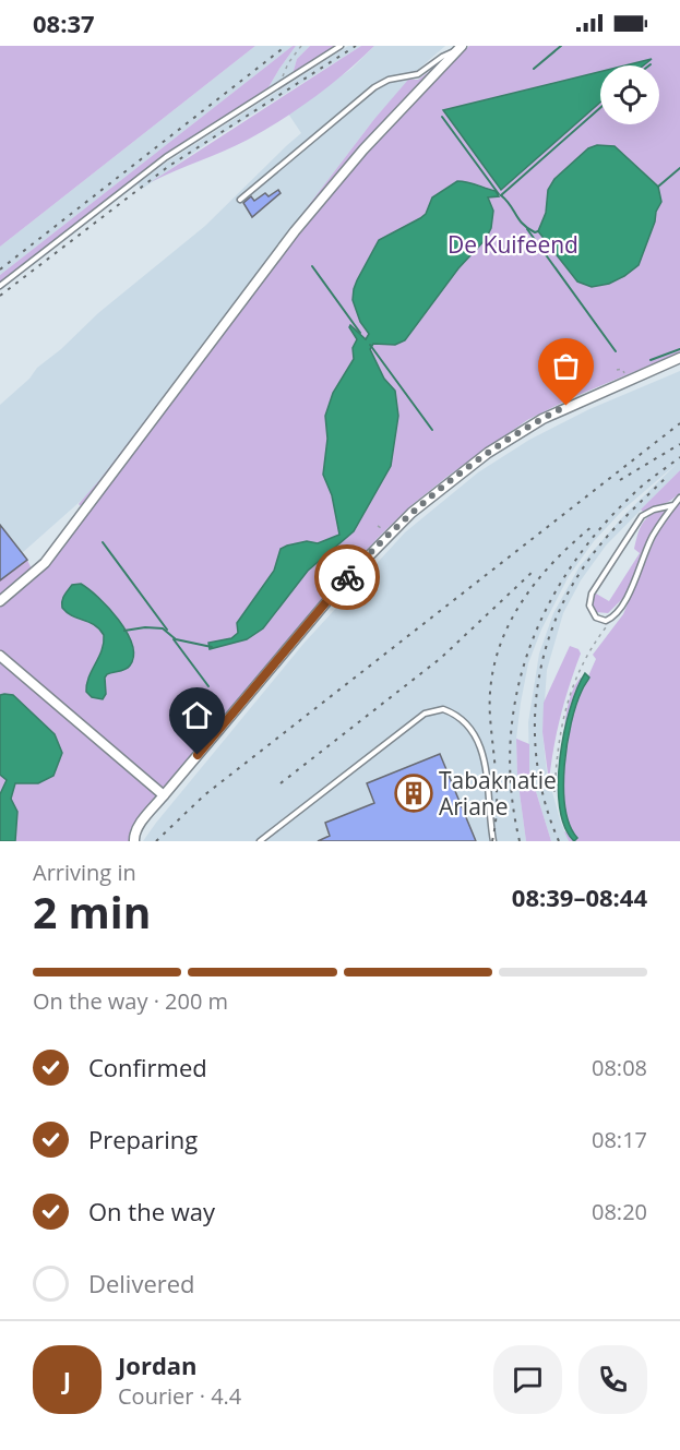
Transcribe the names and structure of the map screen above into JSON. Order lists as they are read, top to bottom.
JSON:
{
  "parks": ["De Kuifeend"],
  "places": {
    "building": ["Tabaknatie Ariane"]
  },
  "page": {
    "status": "08:37",
    "heading": ["2 min", "Arriving in", "08:39–08:44"],
    "panel": ["Jordan", "Courier · 4.4"],
    "bar": "On the way · 200 m",
    "list": [
      ["Confirmed", "08:08"],
      ["Preparing", "08:17"],
      ["On the way", "08:20"],
      "Delivered"
    ],
    "round": "J"
  }
}
